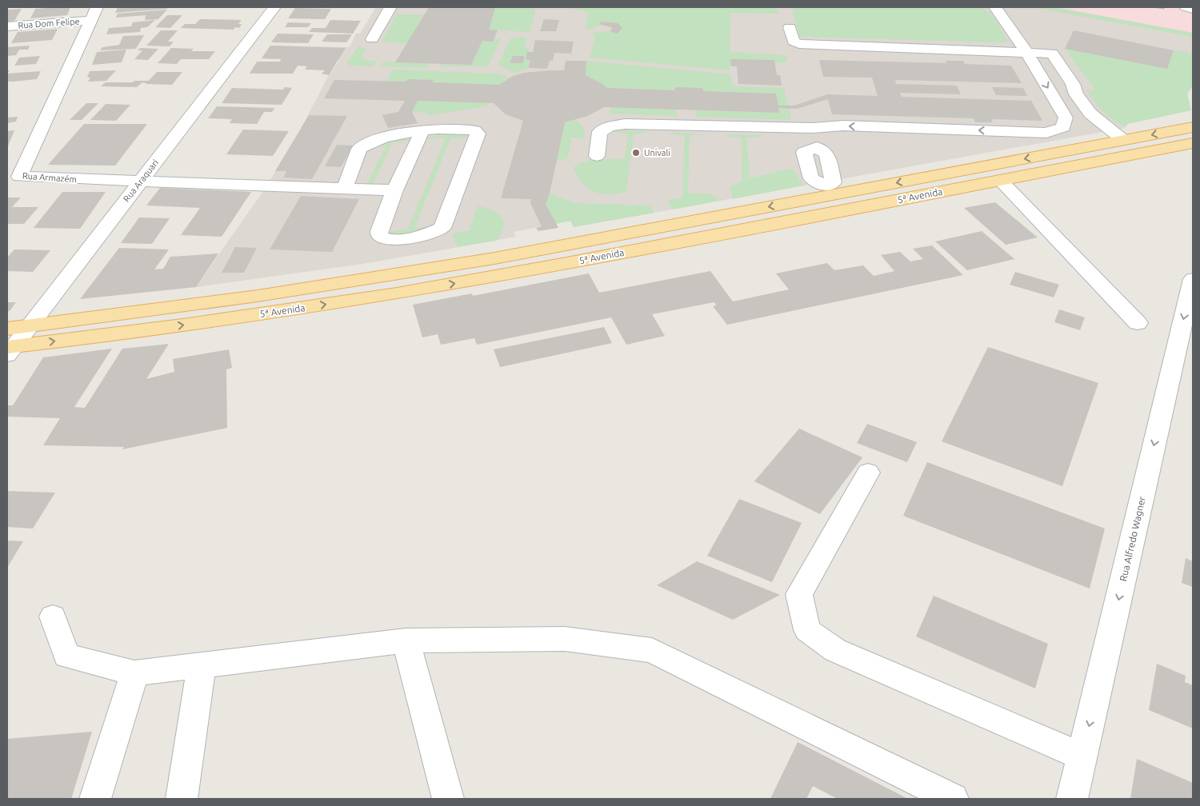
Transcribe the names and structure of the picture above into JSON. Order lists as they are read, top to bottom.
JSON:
{
  "streets": {
    "main road": ["5ª Avenida"],
    "street": [
      "Rua Dom Felipe",
      "Rua Armazém",
      "Rua Araquari",
      "Rua Alfredo Wagner"
    ]
  },
  "crossings": [
    ["Rua Dom Felipe", "Rua Armazém"],
    ["Rua Armazém", "Rua Araquari"],
    ["Rua Araquari", "5ª Avenida"]
  ],
  "one_way": ["Rua Alfredo Wagner"],
  "places": ["Univali"]
}
